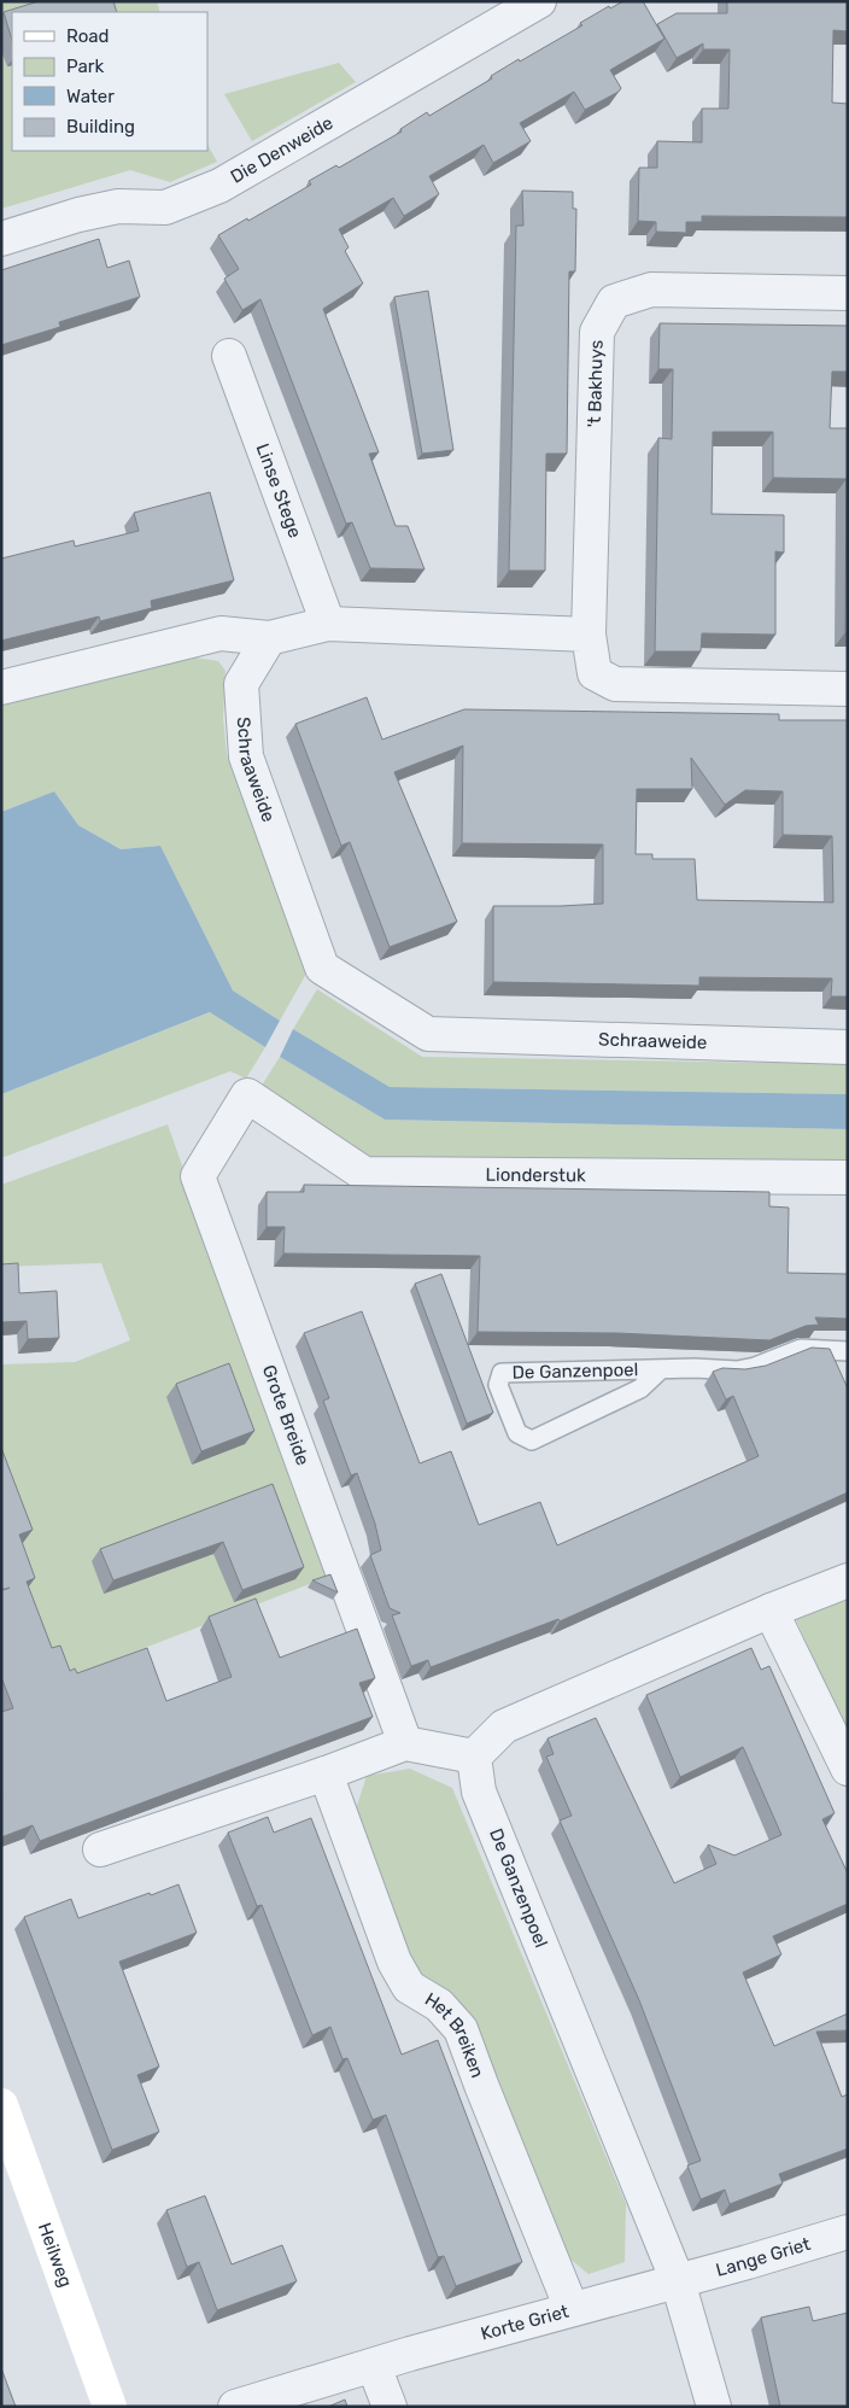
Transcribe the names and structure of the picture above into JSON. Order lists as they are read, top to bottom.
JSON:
{
  "streets": {
    "street": [
      "Die Denweide",
      "'t Bakhuys",
      "Linse Stege",
      "Schraaweide",
      "Lionderstuk",
      "De Ganzenpoel",
      "Grote Breide",
      "Het Breiken",
      "Heilweg",
      "Lange Griet",
      "Korte Griet"
    ]
  },
  "crossings": [
    ["Lionderstuk", "Grote Breide"],
    ["De Ganzenpoel", "Lange Griet"],
    ["De Ganzenpoel", "Korte Griet"],
    ["Het Breiken", "Korte Griet"],
    ["Lange Griet", "Korte Griet"]
  ],
  "legend": [
    "Road",
    "Park",
    "Water",
    "Building"
  ]
}
